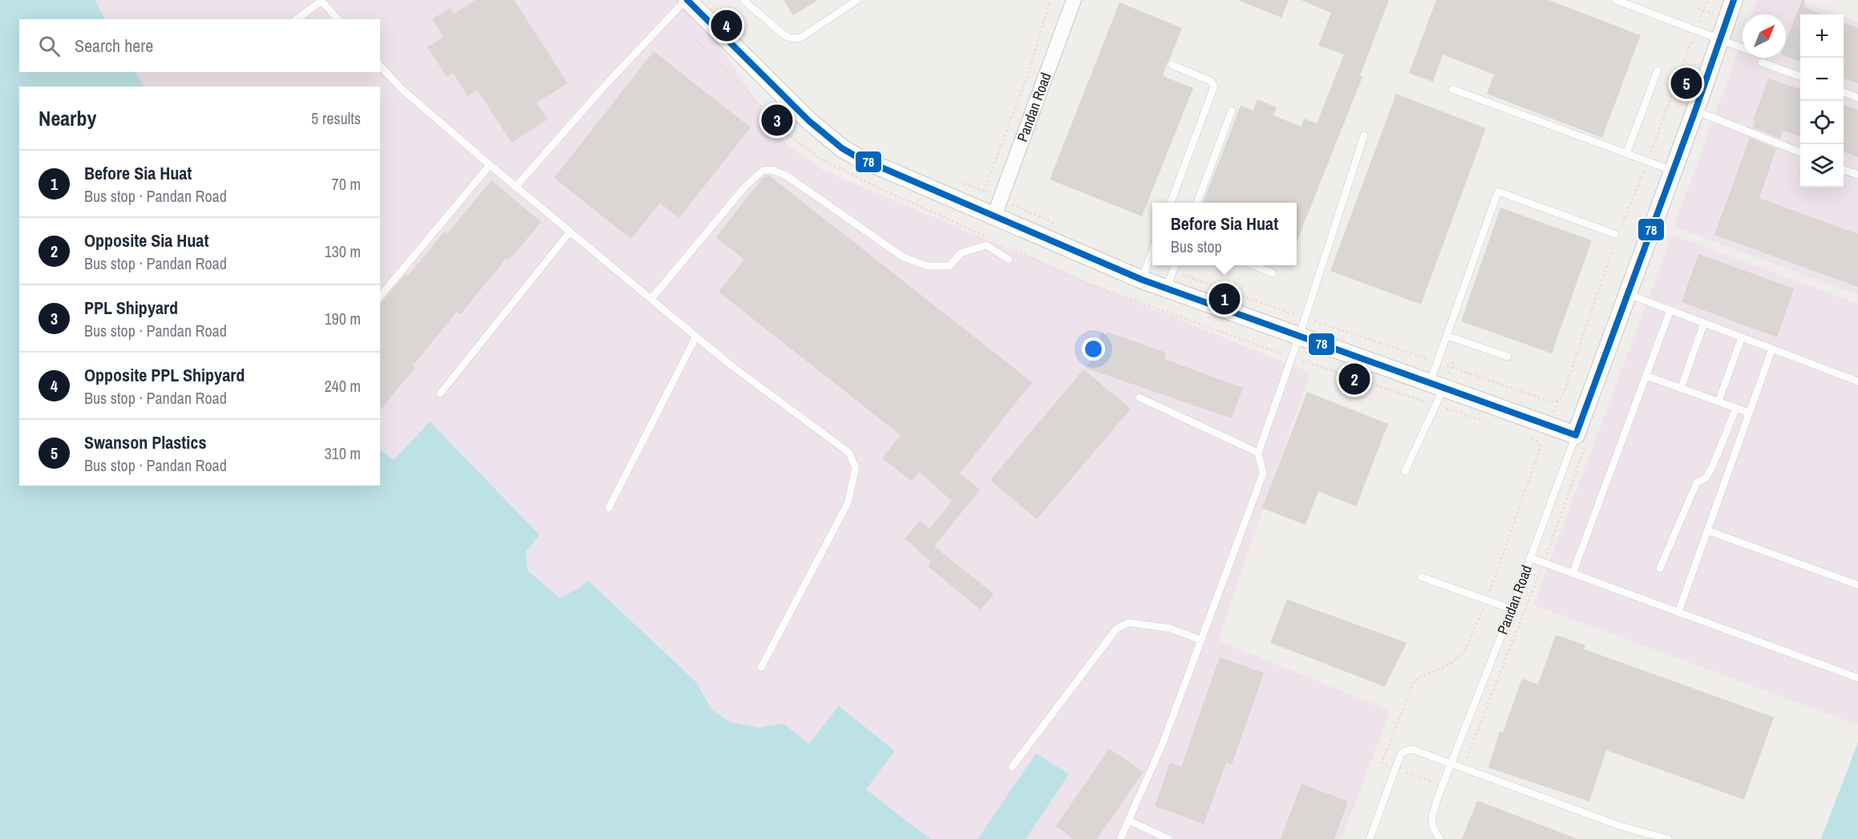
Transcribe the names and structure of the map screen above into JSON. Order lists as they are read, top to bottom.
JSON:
{
  "streets": {
    "street": ["Pandan Road"]
  },
  "lines": ["transit line 78"],
  "north": "top right",
  "page": {
    "pins": [
      "4",
      "5",
      "3",
      "1",
      "2"
    ],
    "map_buttons": ["+", "−"],
    "search": "Search here",
    "heading": ["Nearby", "5 results"],
    "list": [
      {
        "mark": "1",
        "name": "Before Sia Huat",
        "note": "Bus stop · Pandan Road",
        "value": "70 m"
      },
      {
        "mark": "2",
        "name": "Opposite Sia Huat",
        "note": "Bus stop · Pandan Road",
        "value": "130 m"
      },
      {
        "mark": "3",
        "name": "PPL Shipyard",
        "note": "Bus stop · Pandan Road",
        "value": "190 m"
      },
      {
        "mark": "4",
        "name": "Opposite PPL Shipyard",
        "note": "Bus stop · Pandan Road",
        "value": "240 m"
      },
      {
        "mark": "5",
        "name": "Swanson Plastics",
        "note": "Bus stop · Pandan Road",
        "value": "310 m"
      }
    ],
    "popup": ["Before Sia Huat", "Bus stop"]
  }
}
